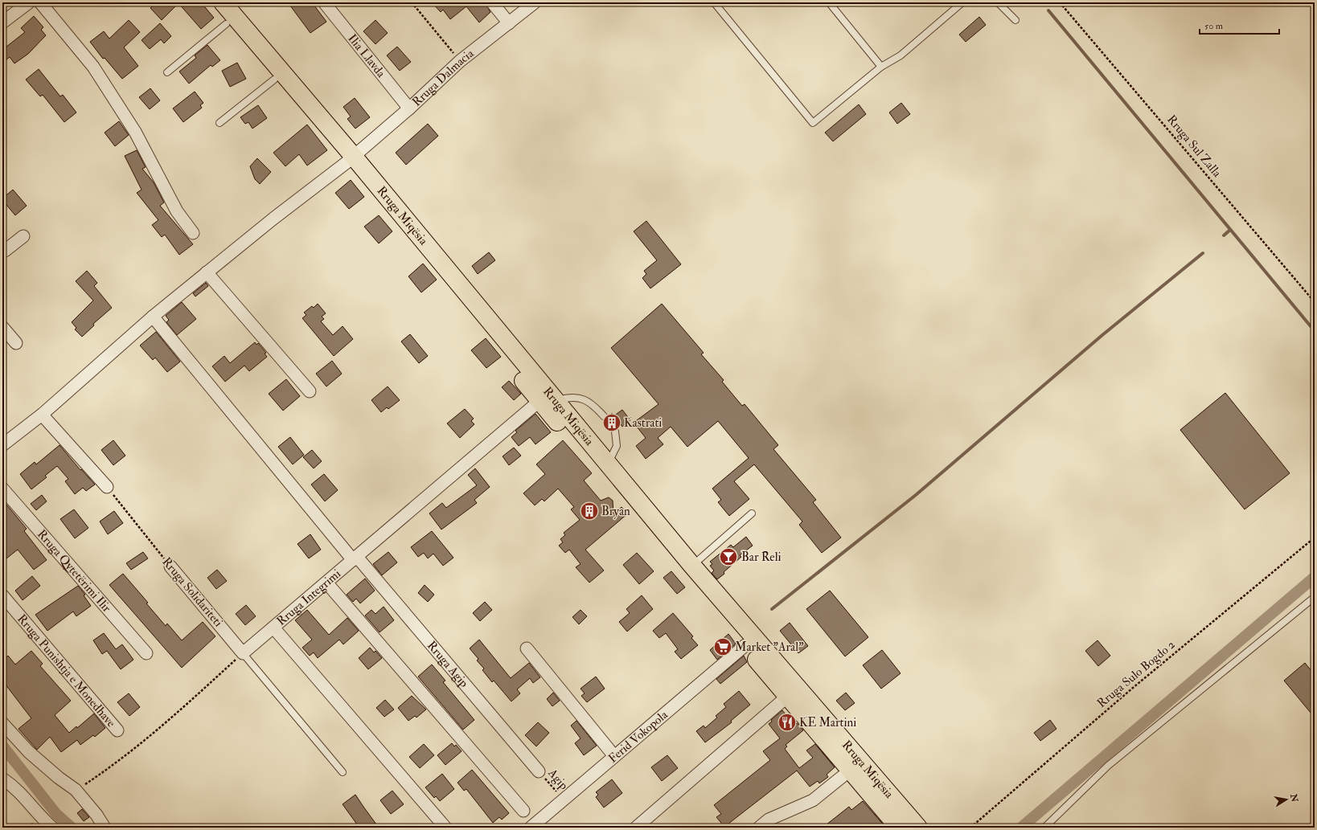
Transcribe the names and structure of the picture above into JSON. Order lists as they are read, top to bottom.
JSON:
{
  "streets": {
    "main road": ["Rruga Miqësia"],
    "street": [
      "Ilia Llavda",
      "Rruga Dalmacia",
      "Rruga Qytetërimi Ilir",
      "Rruga Solidariteti",
      "Rruga Integrimi",
      "Rruga Agip",
      "Rruga Punishtja e Monedhave",
      "Ferid Vokopola"
    ],
    "path": ["Rruga Sul Zalla", "Rruga Sulo Bogdo 2", "Agip"]
  },
  "crossings": [
    ["Ilia Llavda", "Rruga Dalmacia"],
    ["Rruga Dalmacia", "Rruga Miqësia"],
    ["Rruga Dalmacia", "Rruga Agip"],
    ["Rruga Miqësia", "Rruga Integrimi"],
    ["Rruga Miqësia", "Ferid Vokopola"],
    ["Rruga Solidariteti", "Rruga Integrimi"],
    ["Rruga Integrimi", "Rruga Agip"],
    ["Rruga Agip", "Agip"],
    ["Ferid Vokopola", "Agip"]
  ],
  "places": {
    "building": ["Kastrati", "Bryan"],
    "bar": ["Bar Reli"],
    "supermarket": ["Market \"Aral\""],
    "restaurant": ["KE Martini"]
  },
  "scale_bar": "50 m",
  "north": "right"
}
